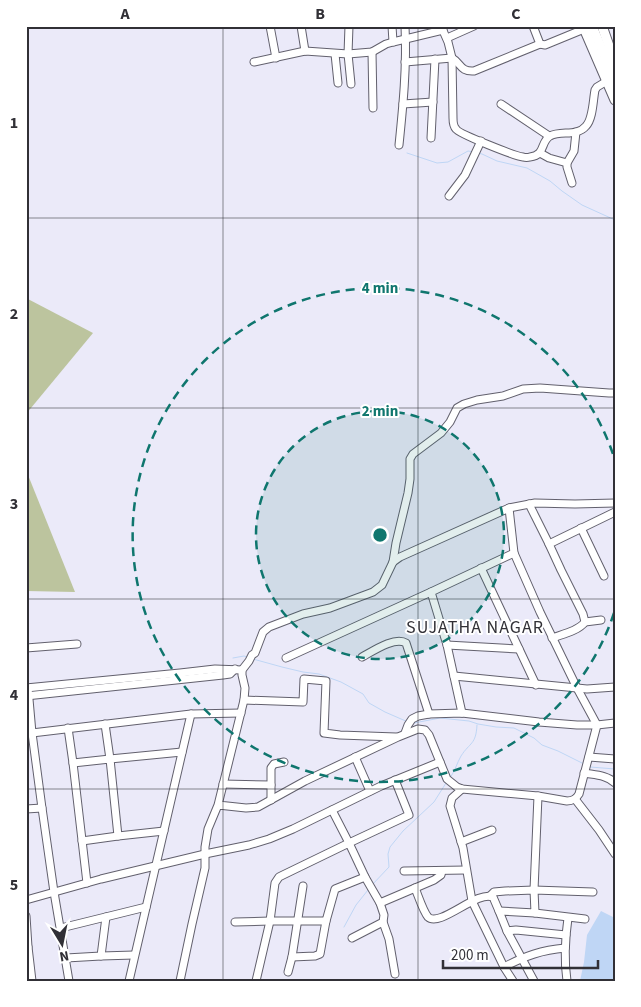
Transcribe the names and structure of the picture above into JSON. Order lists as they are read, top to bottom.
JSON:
{
  "districts": ["SUJATHA NAGAR"],
  "scale_bar": "200 m",
  "north": "bottom",
  "grid": {
    "columns": ["A", "B", "C"],
    "rows": [
      "1",
      "2",
      "3",
      "4",
      "5"
    ]
  },
  "rings": ["4 min", "2 min"]
}
